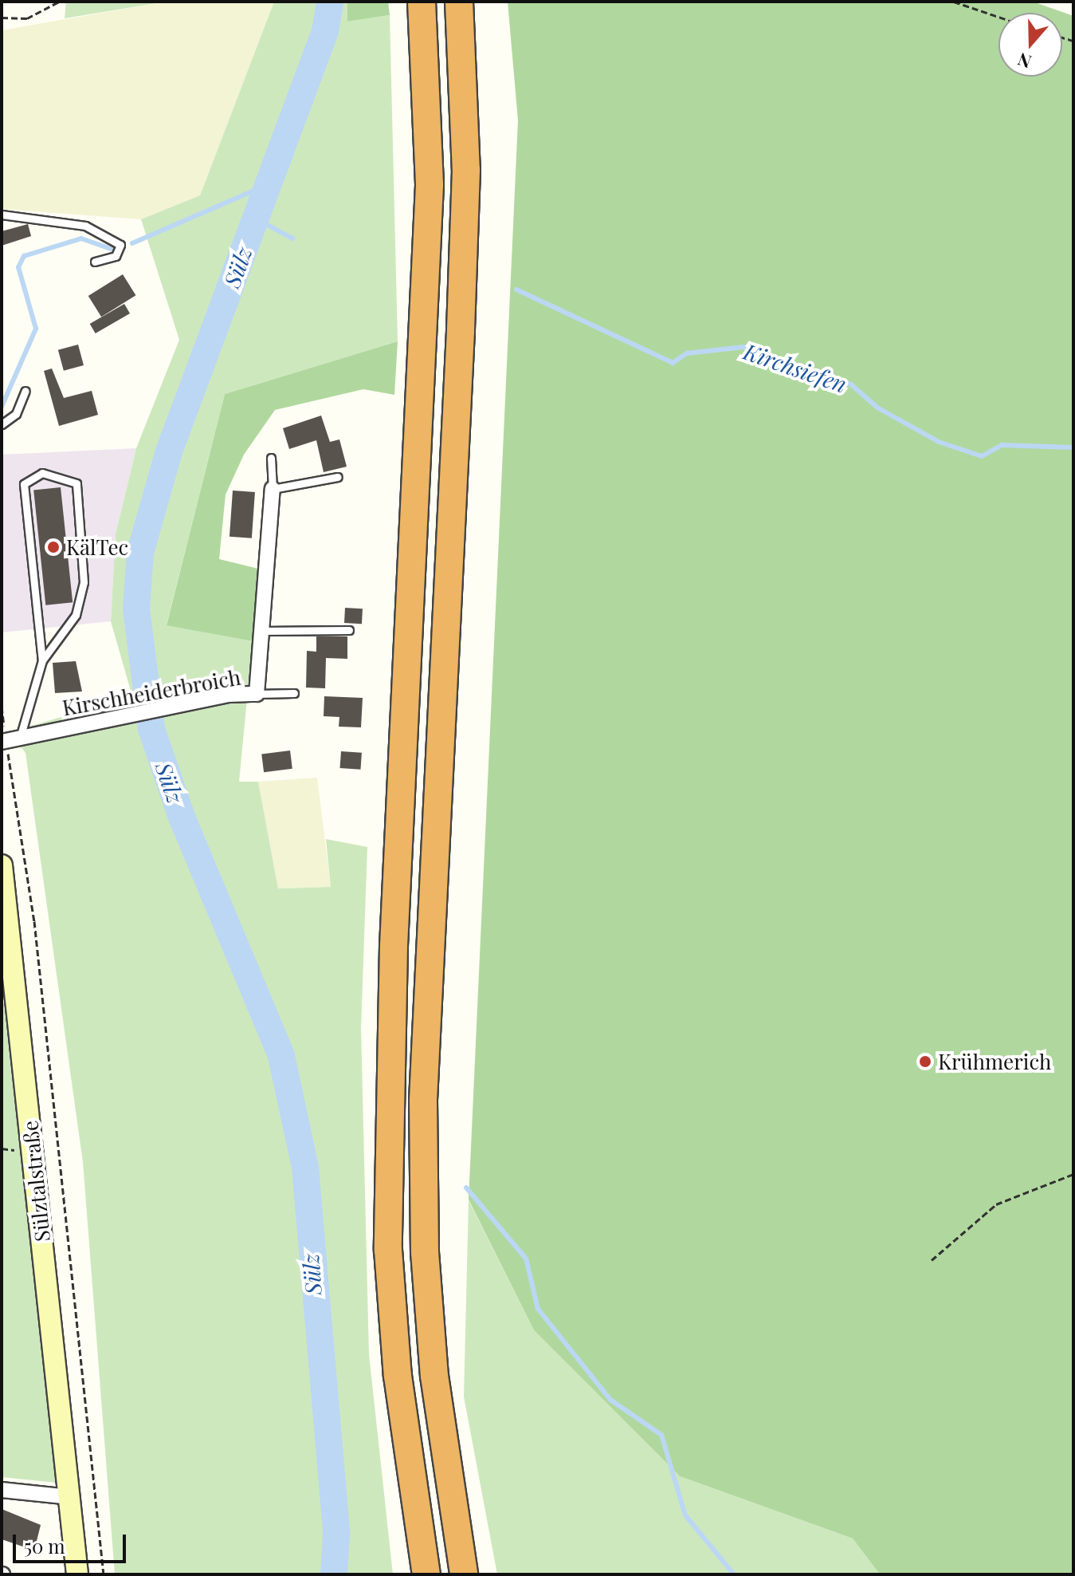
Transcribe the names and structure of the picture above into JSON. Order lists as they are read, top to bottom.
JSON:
{
  "streets": {
    "main road": ["Sülztalstraße"],
    "street": ["Kirschheiderbroich"]
  },
  "water": ["Sülz", "Kirchsiefen"],
  "places": ["KälTec", "Krühmerich"],
  "scale_bar": "50 m",
  "north": "bottom"
}
